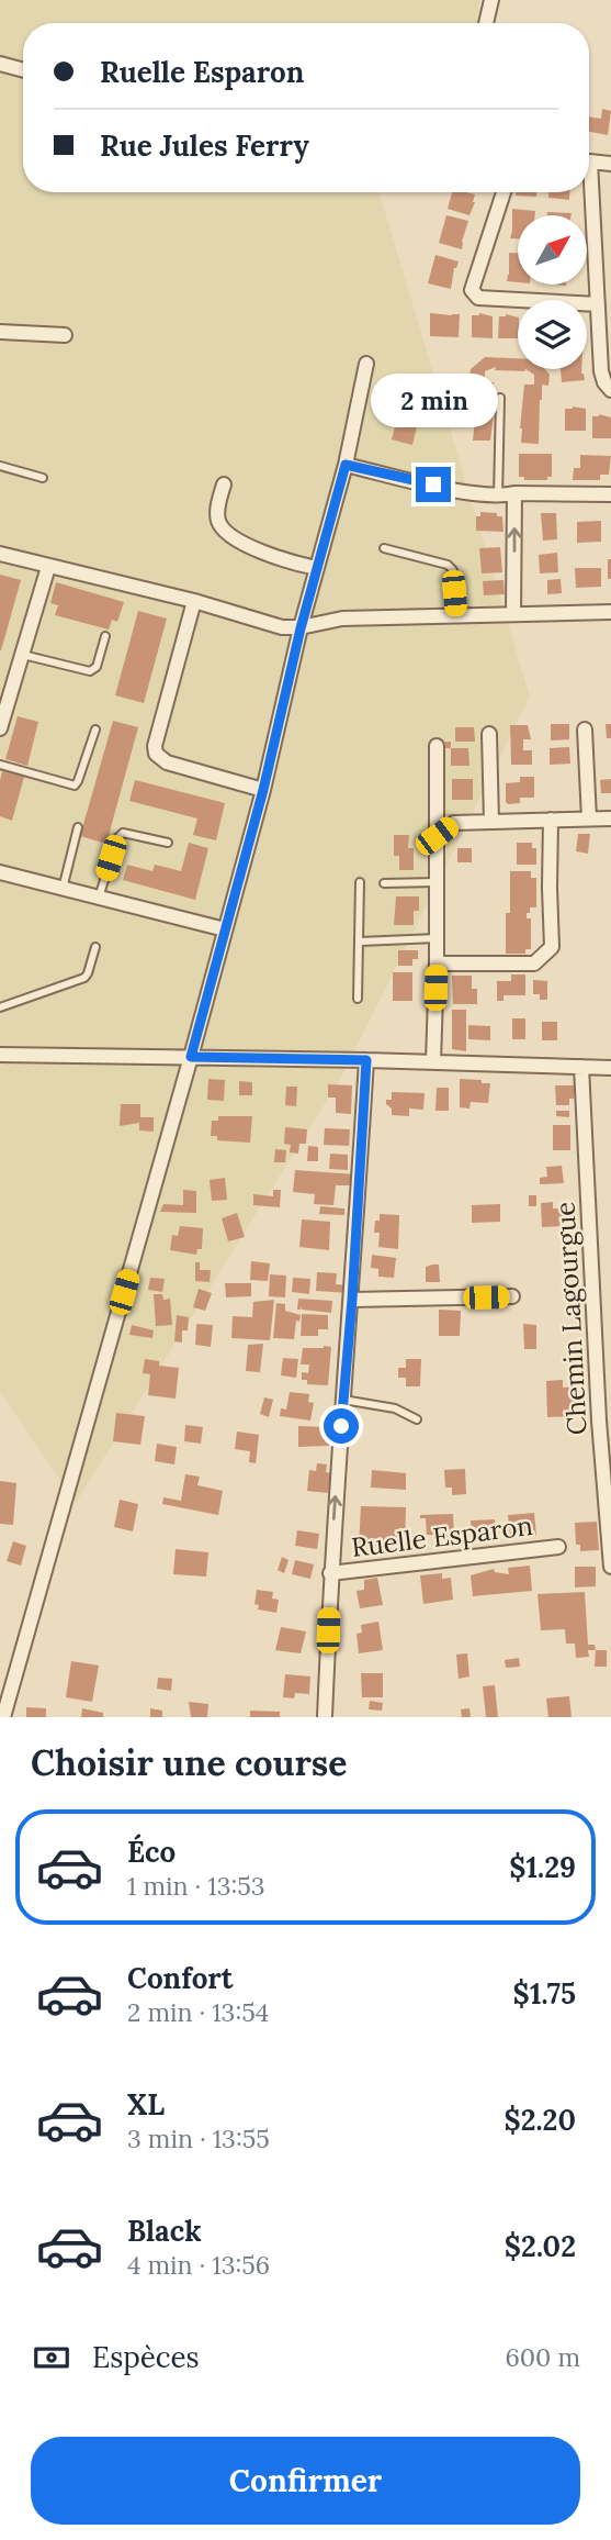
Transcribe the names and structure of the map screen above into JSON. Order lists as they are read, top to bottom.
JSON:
{
  "streets": {
    "street": ["Chemin Lagourgue", "Ruelle Esparon"]
  },
  "north": "top right",
  "page": {
    "banner": ["Ruelle Esparon", "Rue Jules Ferry"],
    "bubble": "2 min",
    "heading": "Choisir une course",
    "list": [
      {
        "name": "Éco",
        "note": "1 min · 13:53",
        "value": "$1.29"
      },
      {
        "name": "Confort",
        "note": "2 min · 13:54",
        "value": "$1.75"
      },
      {
        "name": "XL",
        "note": "3 min · 13:55",
        "value": "$2.20"
      },
      {
        "name": "Black",
        "note": "4 min · 13:56",
        "value": "$2.02"
      }
    ],
    "pay": ["Espèces", "600 m"],
    "buttons": "Confirmer"
  }
}
